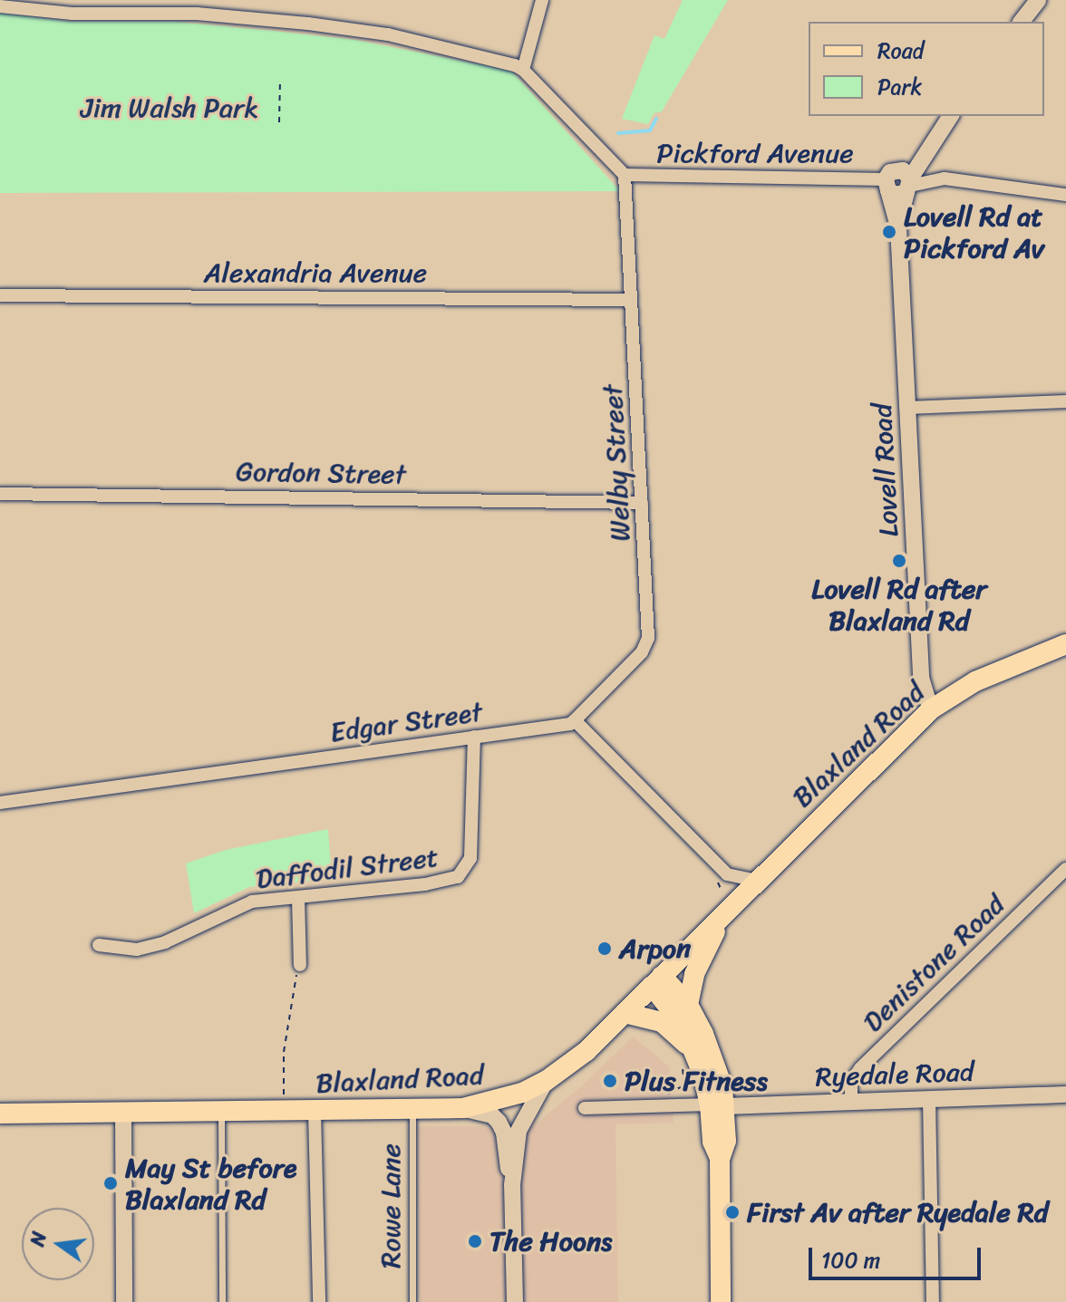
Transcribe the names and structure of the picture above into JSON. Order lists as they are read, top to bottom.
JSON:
{
  "streets": {
    "main road": ["Blaxland Road"],
    "street": [
      "Pickford Avenue",
      "Alexandria Avenue",
      "Welby Street",
      "Lovell Road",
      "Gordon Street",
      "Edgar Street",
      "Daffodil Street",
      "Denistone Road",
      "Ryedale Road"
    ],
    "lane": ["Rowe Lane"]
  },
  "crossings": [
    ["Pickford Avenue", "Welby Street"],
    ["Pickford Avenue", "Lovell Road"],
    ["Alexandria Avenue", "Welby Street"],
    ["Welby Street", "Gordon Street"],
    ["Welby Street", "Edgar Street"],
    ["Lovell Road", "Blaxland Road"],
    ["Edgar Street", "Daffodil Street"],
    ["Blaxland Road", "Rowe Lane"],
    ["Denistone Road", "Ryedale Road"]
  ],
  "parks": ["Jim Walsh Park"],
  "places": [
    "Lovell Rd at Pickford Av",
    "Lovell Rd after Blaxland Rd",
    "Arpon",
    "Plus Fitness",
    "May St before Blaxland Rd",
    "First Av after Ryedale Rd",
    "The Hoons"
  ],
  "legend": ["Road", "Park"],
  "scale_bar": "100 m",
  "north": "left"
}
